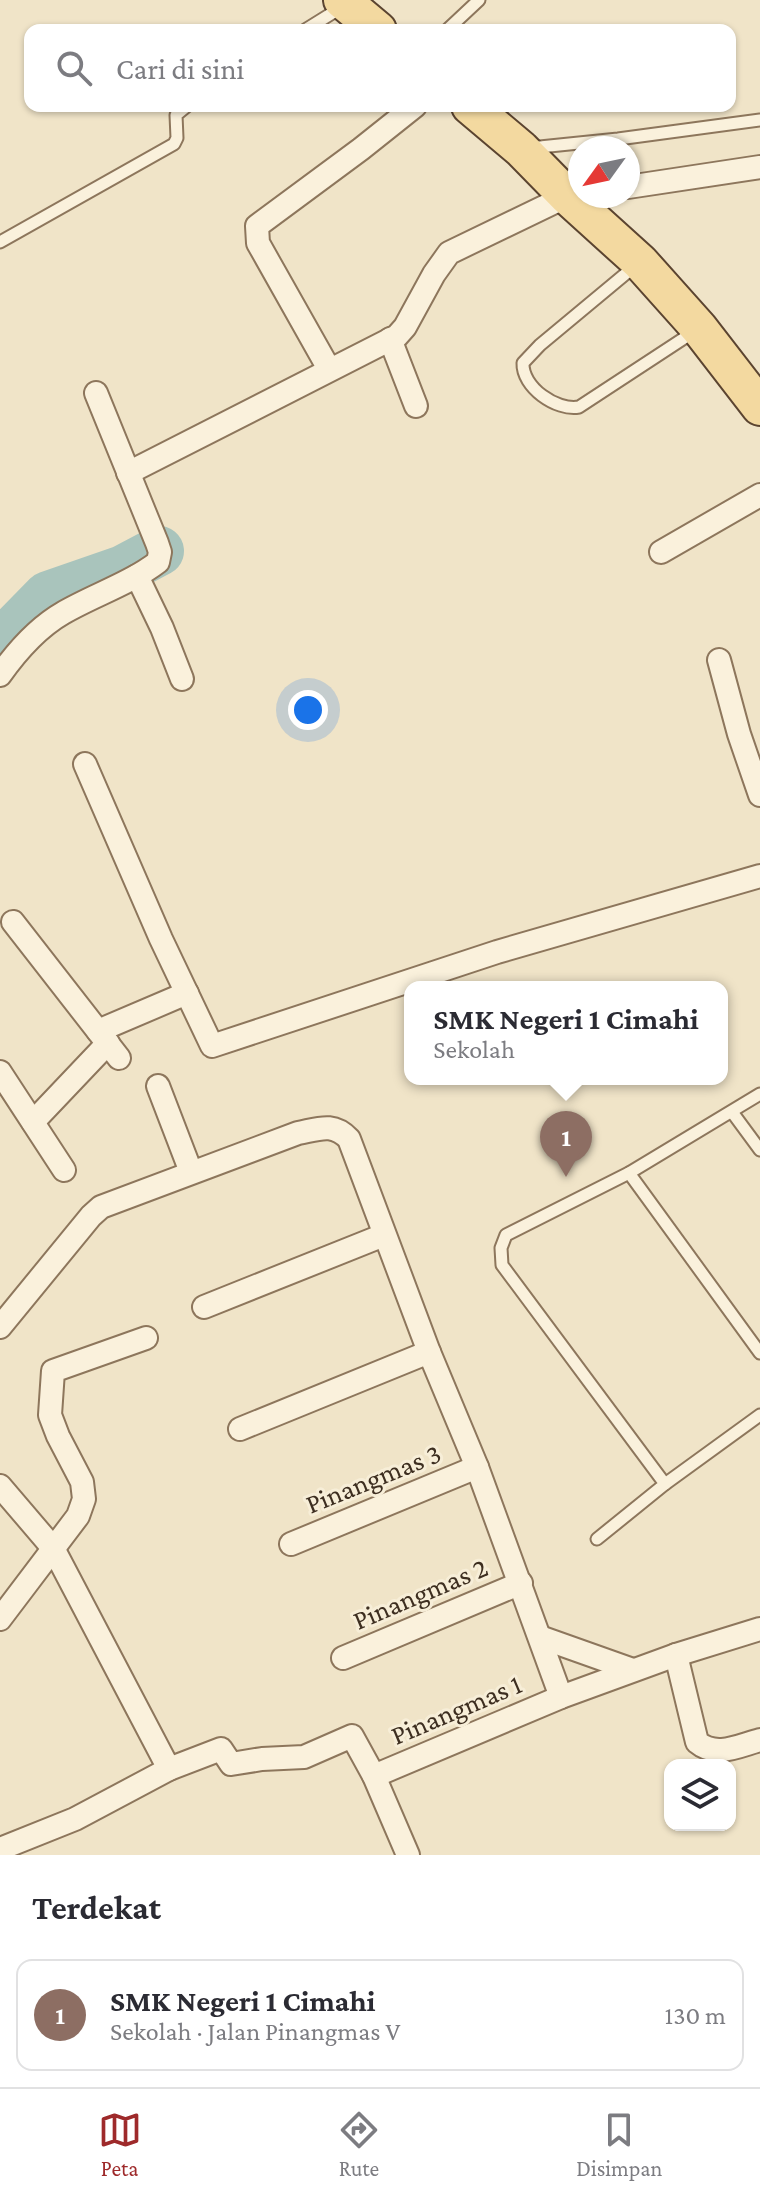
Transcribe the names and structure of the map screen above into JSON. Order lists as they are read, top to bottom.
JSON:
{
  "streets": {
    "street": ["Pinangmas 3", "Pinangmas 2", "Pinangmas 1"]
  },
  "north": "bottom left",
  "page": {
    "search": "Cari di sini",
    "popup": ["SMK Negeri 1 Cimahi", "Sekolah"],
    "pins": "1",
    "heading": "Terdekat",
    "list": [
      {
        "mark": "1",
        "name": "SMK Negeri 1 Cimahi",
        "note": "Sekolah · Jalan Pinangmas V",
        "value": "130 m"
      }
    ],
    "nav": ["Peta", "Rute", "Disimpan"]
  }
}
